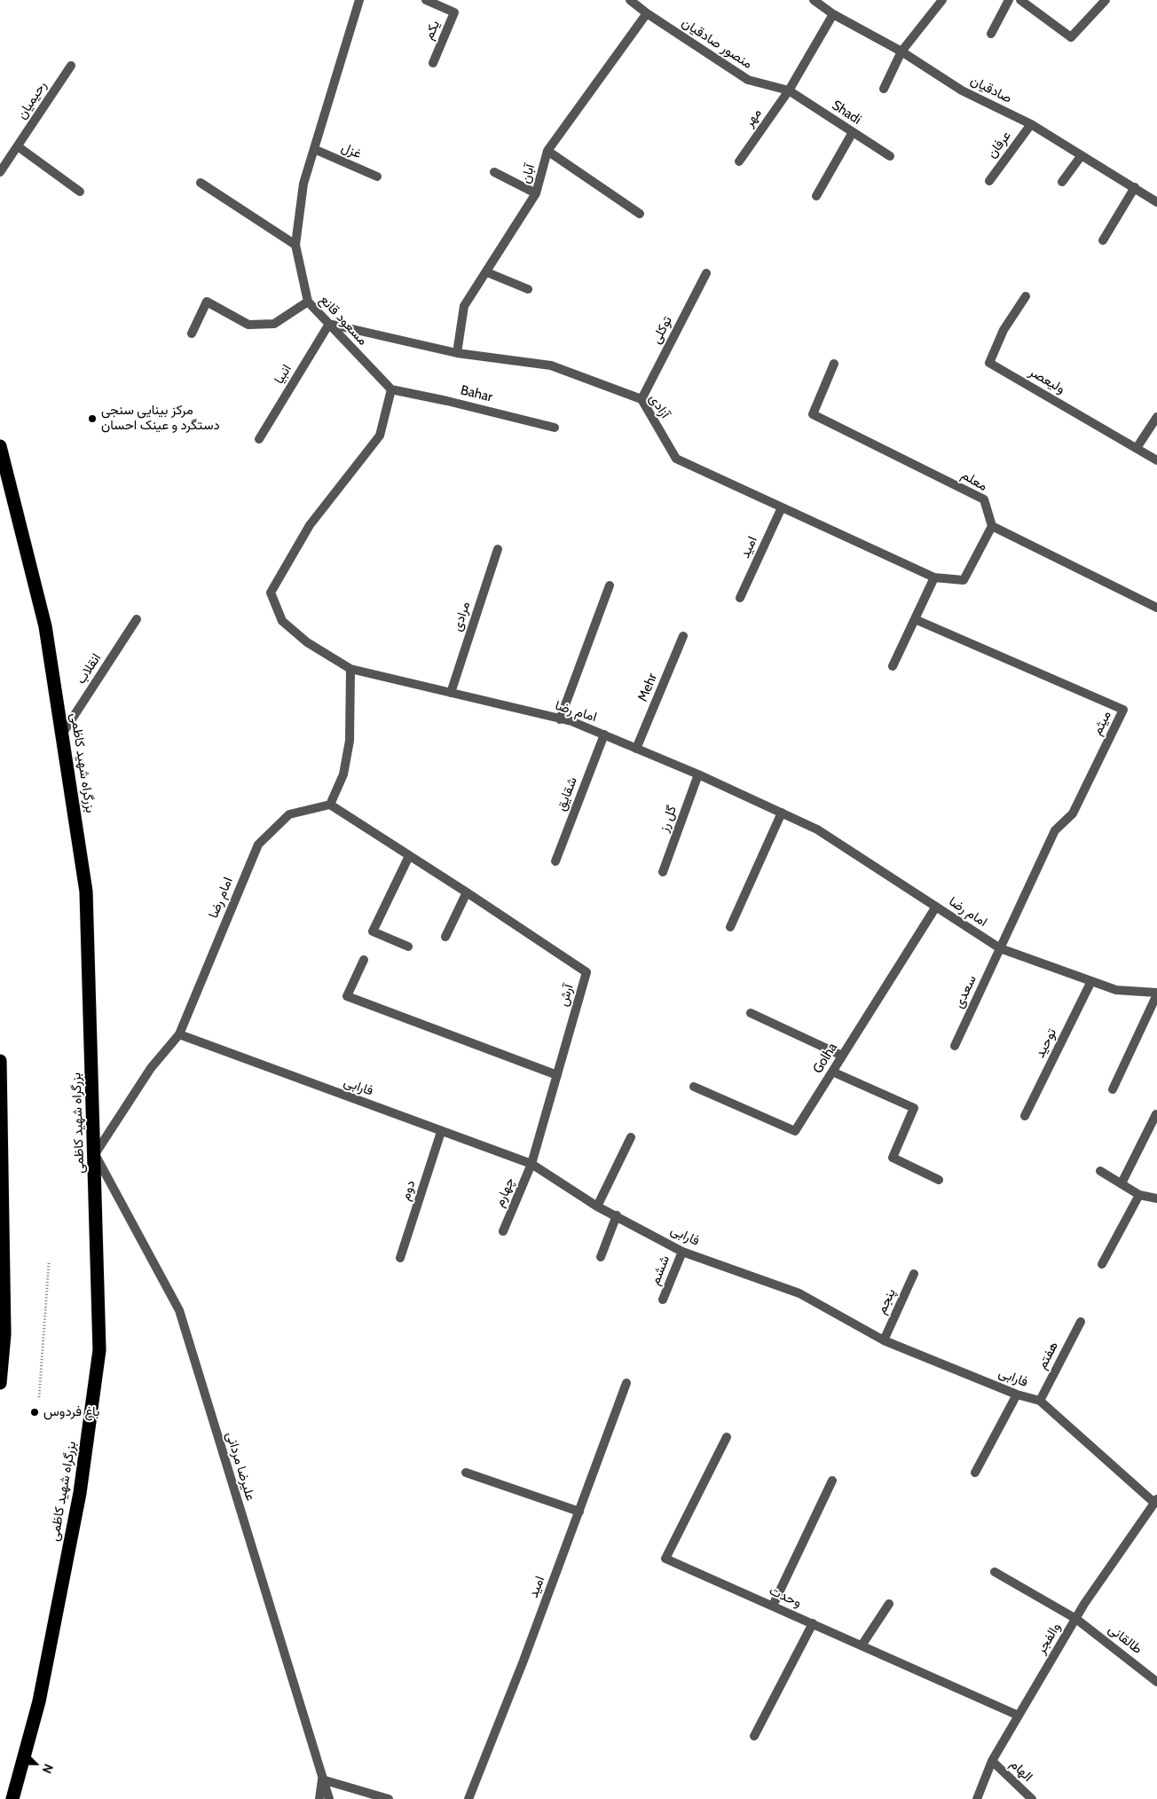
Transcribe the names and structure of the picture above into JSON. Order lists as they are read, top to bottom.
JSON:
{
  "streets": {
    "highway": ["بزرگراه شهید کاظمی"],
    "street": [
      "یکم",
      "منصور صادقیان",
      "صادقیان",
      "رحیمیان",
      "Shadi",
      "مهر",
      "عرفان",
      "غزل",
      "آبان",
      "مسعود قانع",
      "توکلی",
      "انبیا",
      "ولیعصر",
      "Bahar",
      "آزادی",
      "معلم",
      "امید",
      "مرادی",
      "انقلاب",
      "Mehr",
      "امام رضا",
      "میثم",
      "شقایق",
      "گل رز",
      "سعدی",
      "آرش",
      "توحید",
      "Golha",
      "فارابی",
      "دوم",
      "چهارم",
      "ششم",
      "پنجم",
      "هفتم",
      "علیرضا مردانی",
      "وحدت",
      "والفجر",
      "طالقانی",
      "الهام"
    ]
  },
  "crossings": [
    ["منصور صادقیان", "Shadi"],
    ["منصور صادقیان", "مهر"],
    ["منصور صادقیان", "آبان"],
    ["صادقیان", "عرفان"],
    ["Shadi", "مهر"],
    ["غزل", "مسعود قانع"],
    ["آبان", "آزادی"],
    ["مسعود قانع", "انبیا"],
    ["مسعود قانع", "Bahar"],
    ["مسعود قانع", "آزادی"],
    ["مسعود قانع", "امام رضا"],
    ["توکلی", "آزادی"],
    ["انبیا", "آزادی"],
    ["Bahar", "امام رضا"],
    ["آزادی", "معلم"],
    ["آزادی", "امید"],
    ["مرادی", "امام رضا"],
    ["انقلاب", "بزرگراه شهید کاظمی"],
    ["Mehr", "امام رضا"],
    ["امام رضا", "میثم"],
    ["امام رضا", "بزرگراه شهید کاظمی"],
    ["امام رضا", "شقایق"],
    ["امام رضا", "گل رز"],
    ["امام رضا", "سعدی"],
    ["امام رضا", "آرش"],
    ["امام رضا", "توحید"],
    ["امام رضا", "Golha"],
    ["امام رضا", "فارابی"],
    ["امام رضا", "علیرضا مردانی"],
    ["میثم", "سعدی"],
    ["بزرگراه شهید کاظمی", "علیرضا مردانی"],
    ["آرش", "فارابی"],
    ["آرش", "چهارم"],
    ["فارابی", "دوم"],
    ["فارابی", "چهارم"],
    ["فارابی", "ششم"],
    ["فارابی", "پنجم"],
    ["فارابی", "هفتم"],
    ["فارابی", "والفجر"],
    ["وحدت", "والفجر"],
    ["والفجر", "طالقانی"],
    ["والفجر", "الهام"]
  ],
  "places": ["مرکز بینایی سنجی دستگرد و عینک احسان", "باغ فردوس"],
  "north": "bottom right"
}
